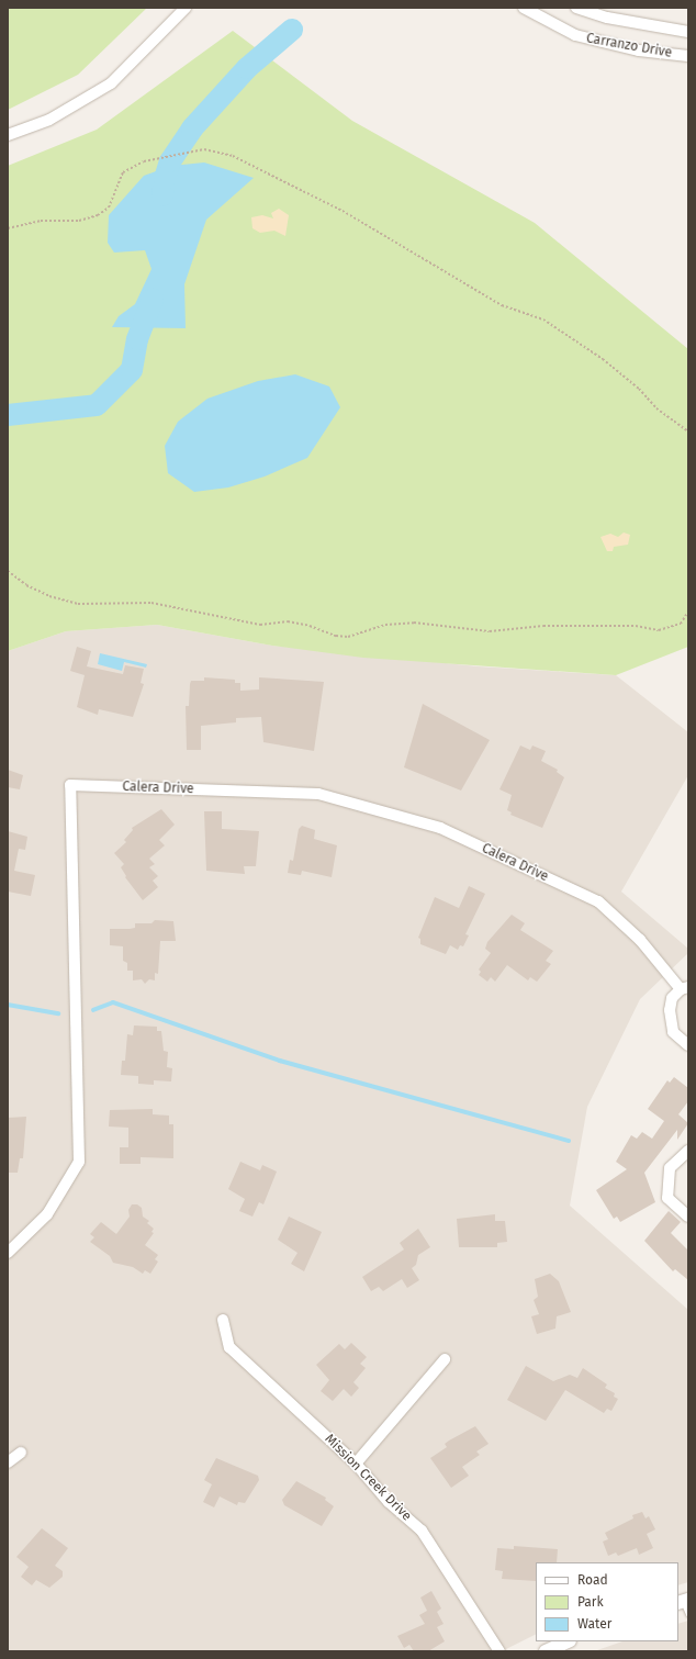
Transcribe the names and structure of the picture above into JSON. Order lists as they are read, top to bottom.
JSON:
{
  "streets": {
    "street": ["Carranzo Drive", "Calera Drive", "Mission Creek Drive"]
  },
  "legend": ["Road", "Park", "Water"]
}
